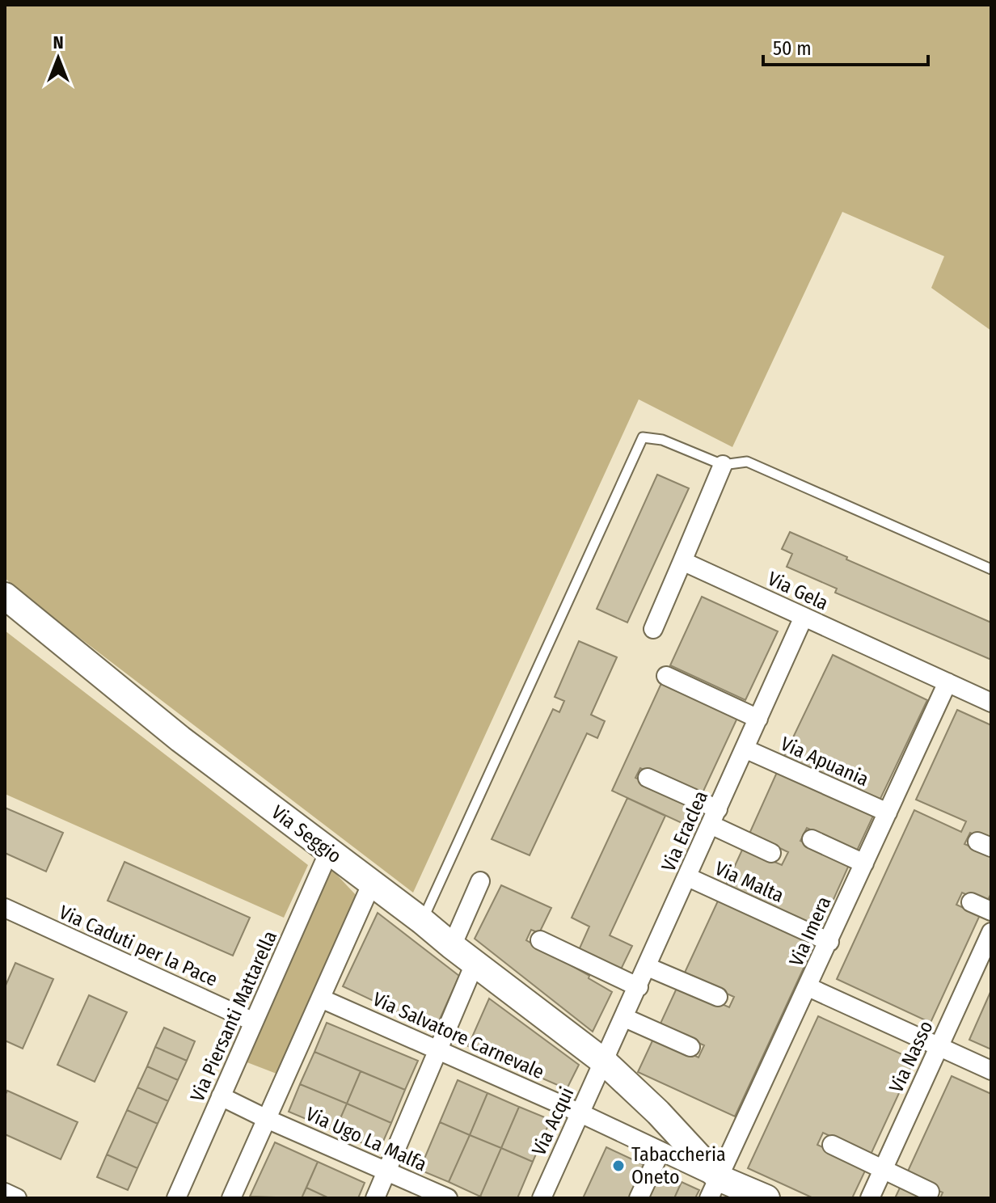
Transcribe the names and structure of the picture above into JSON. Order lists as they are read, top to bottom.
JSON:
{
  "streets": {
    "street": [
      "Via Gela",
      "Via Apuania",
      "Via Eraclea",
      "Via Seggio",
      "Via Malta",
      "Via Imera",
      "Via Caduti per la Pace",
      "Via Piersanti Mattarella",
      "Via Salvatore Carnevale",
      "Via Nasso",
      "Via Acqui",
      "Via Ugo La Malfa"
    ]
  },
  "crossings": [
    ["Via Gela", "Via Eraclea"],
    ["Via Gela", "Via Imera"],
    ["Via Apuania", "Via Eraclea"],
    ["Via Apuania", "Via Imera"],
    ["Via Eraclea", "Via Seggio"],
    ["Via Eraclea", "Via Malta"],
    ["Via Eraclea", "Via Acqui"],
    ["Via Seggio", "Via Imera"],
    ["Via Seggio", "Via Piersanti Mattarella"],
    ["Via Seggio", "Via Salvatore Carnevale"],
    ["Via Seggio", "Via Acqui"],
    ["Via Malta", "Via Imera"],
    ["Via Imera", "Via Salvatore Carnevale"],
    ["Via Caduti per la Pace", "Via Piersanti Mattarella"],
    ["Via Piersanti Mattarella", "Via Ugo La Malfa"],
    ["Via Salvatore Carnevale", "Via Acqui"]
  ],
  "places": ["Tabaccheria Oneto"],
  "scale_bar": "50 m",
  "north": "top"
}
